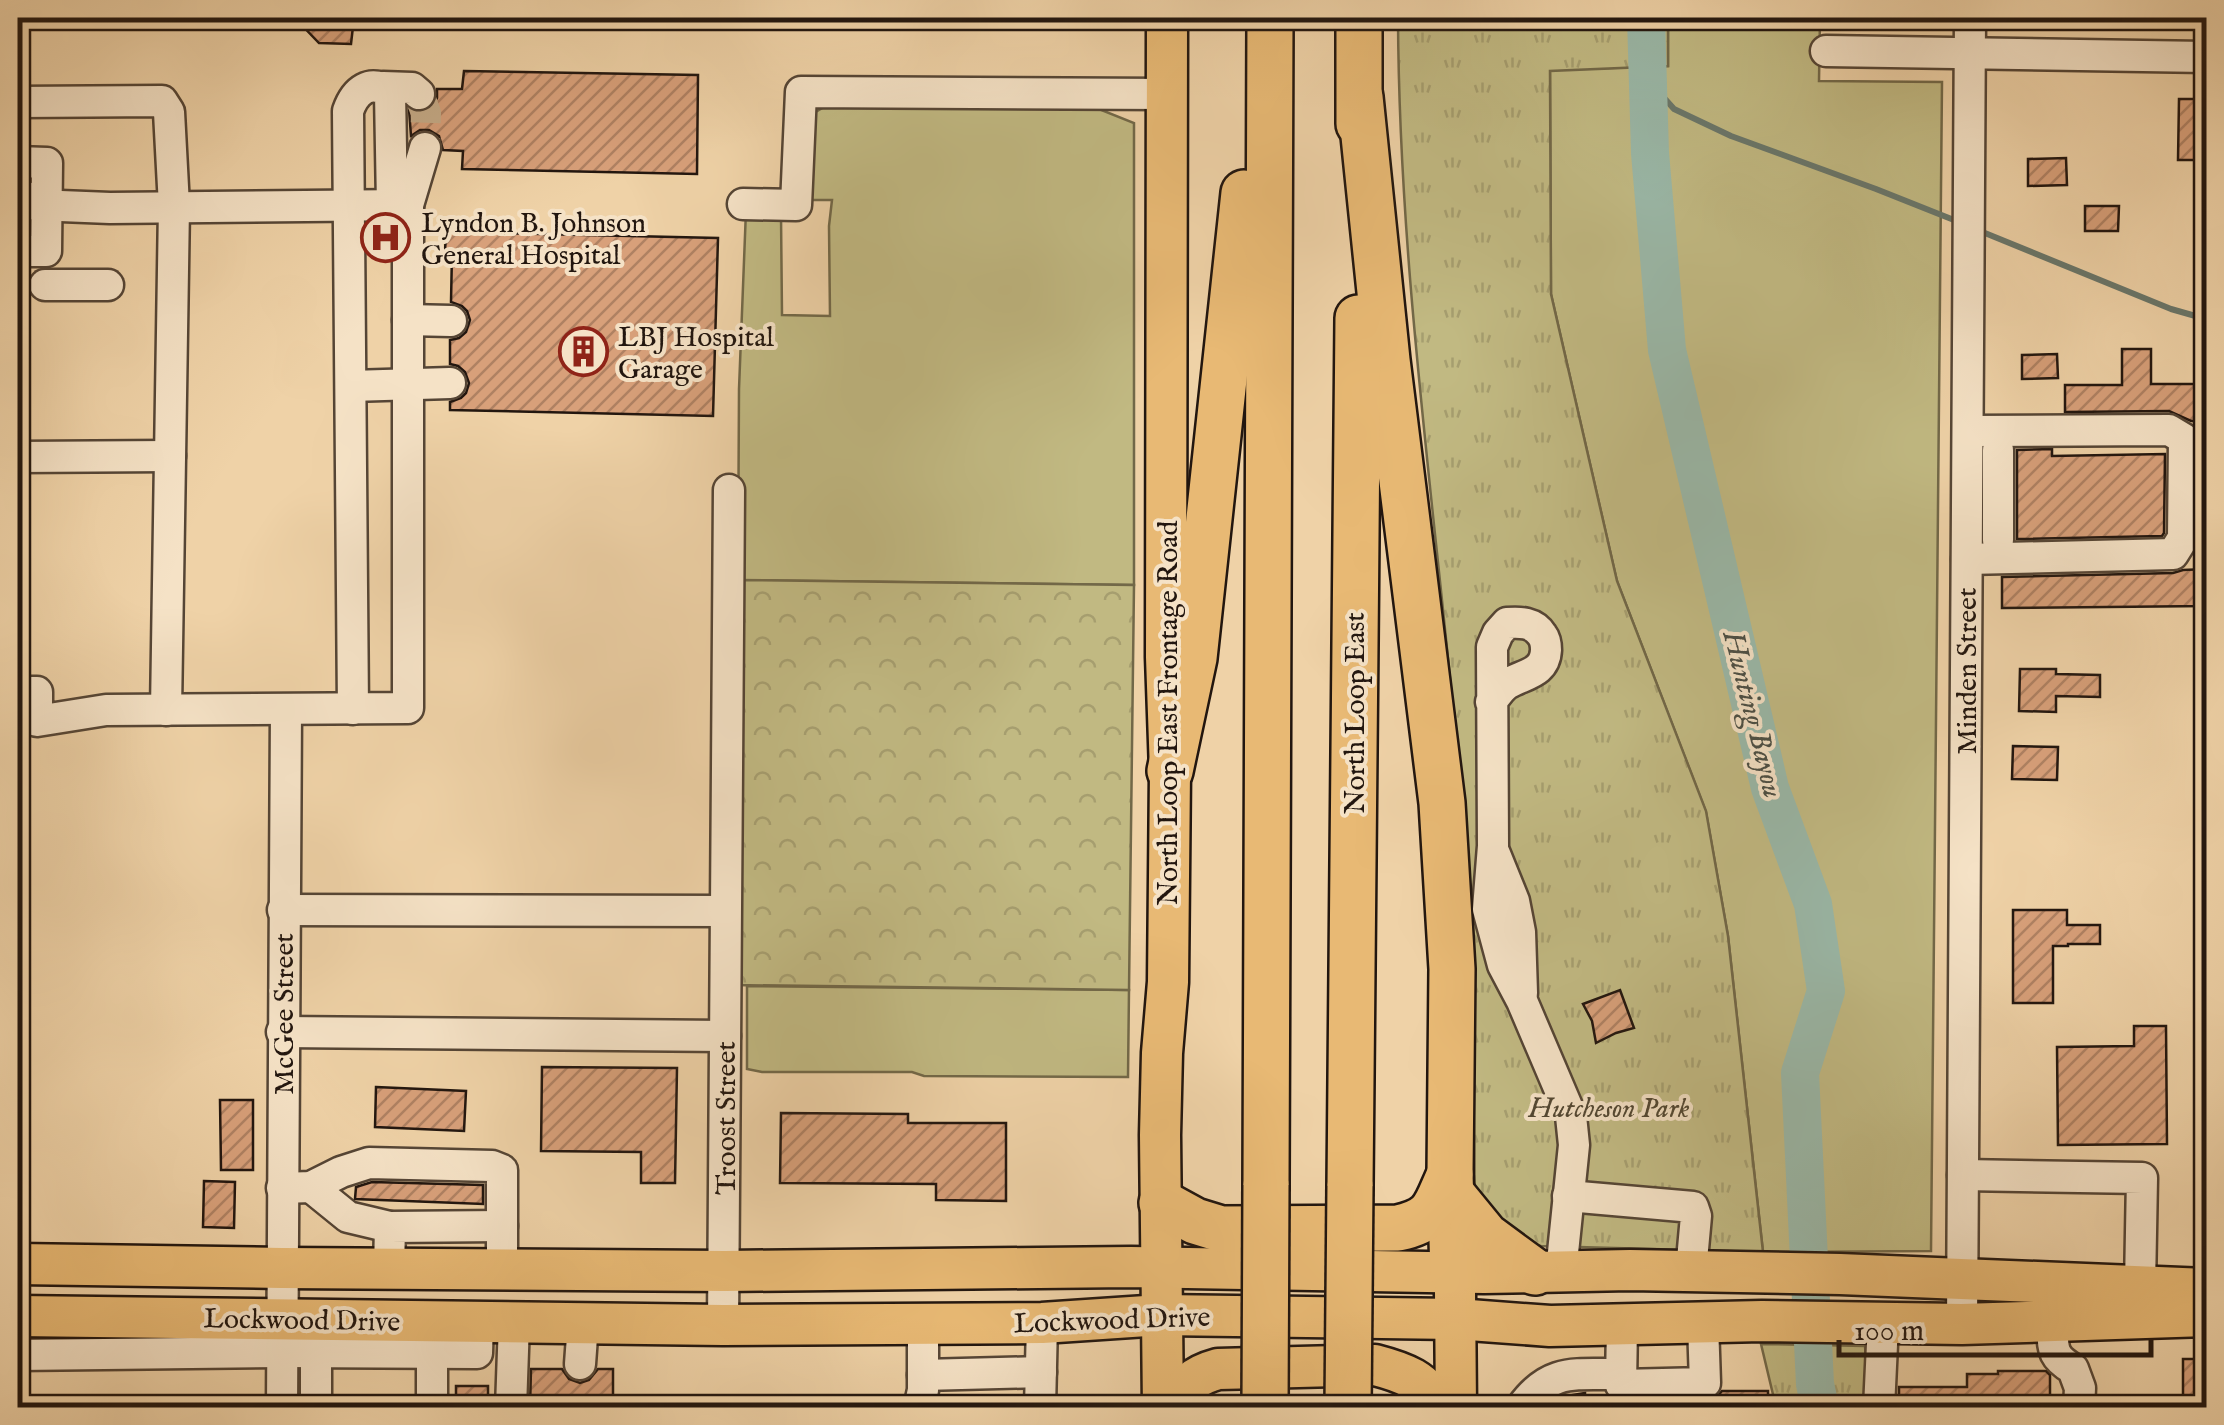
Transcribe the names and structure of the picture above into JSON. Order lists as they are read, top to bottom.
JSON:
{
  "streets": {
    "highway": ["North Loop East"],
    "main road": ["North Loop East Frontage Road", "Lockwood Drive"],
    "street": ["Minden Street", "McGee Street", "Troost Street"]
  },
  "crossings": [
    ["Minden Street", "Lockwood Drive"],
    ["North Loop East Frontage Road", "Lockwood Drive"],
    ["McGee Street", "Lockwood Drive"],
    ["Troost Street", "Lockwood Drive"]
  ],
  "water": ["Hunting Bayou"],
  "parks": ["Hutcheson Park"],
  "places": {
    "hospital": ["Lyndon B. Johnson General Hospital"],
    "building": ["LBJ Hospital Garage"]
  },
  "scale_bar": "100 m"
}
